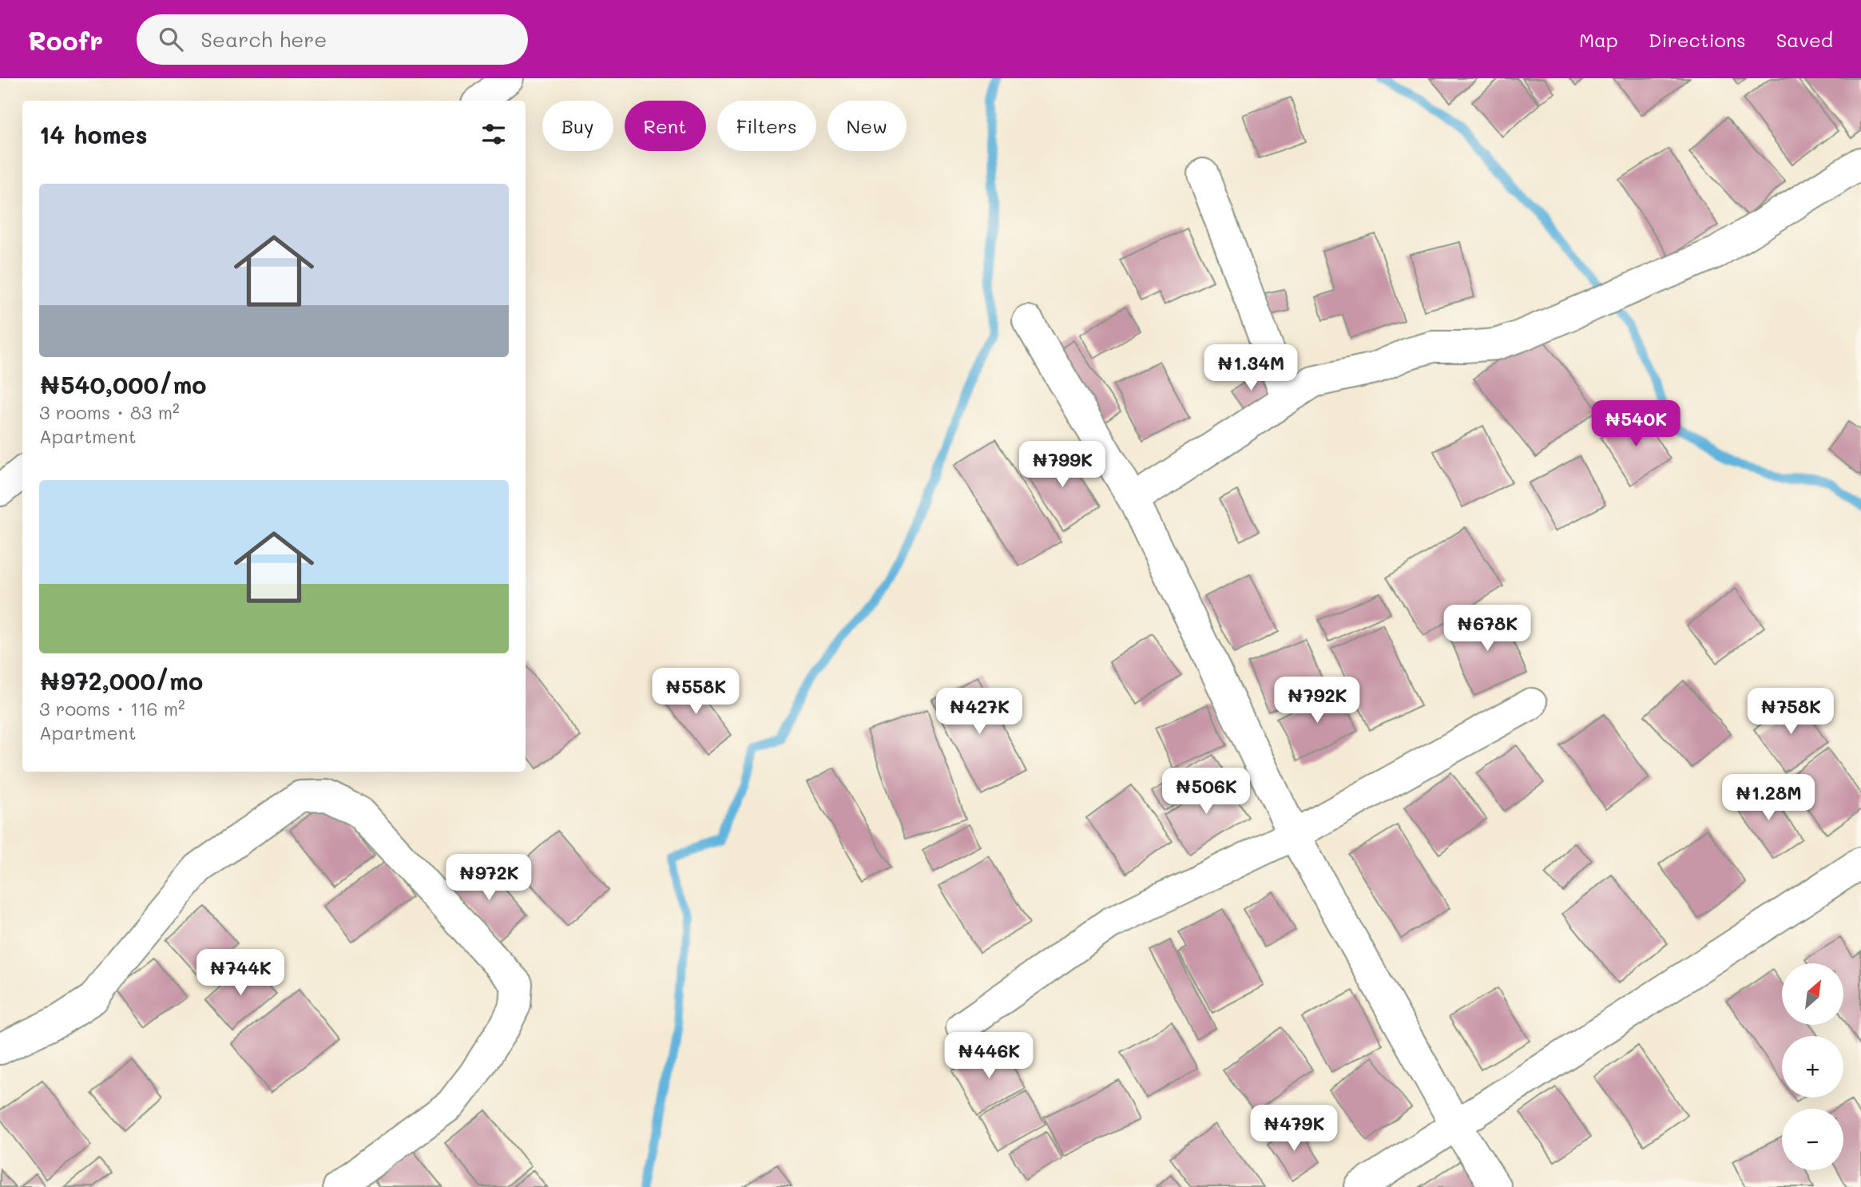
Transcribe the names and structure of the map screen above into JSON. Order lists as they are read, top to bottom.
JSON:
{
  "north": "top right",
  "page": {
    "header": "Roofr",
    "search": "Search here",
    "nav": ["Map", "Directions", "Saved"],
    "chip": [
      "Buy",
      "Rent",
      "Filters",
      "New"
    ],
    "heading": "14 homes",
    "list": [
      {
        "name": "₦540,000/mo",
        "note": "3 rooms · 83 m² · Apartment"
      },
      {
        "name": "₦972,000/mo",
        "note": "3 rooms · 116 m² · Apartment"
      }
    ],
    "price": [
      "₦1.34M",
      "₦540K",
      "₦799K",
      "₦678K",
      "₦558K",
      "₦792K",
      "₦427K",
      "₦758K",
      "₦506K",
      "₦1.28M",
      "₦972K",
      "₦744K",
      "₦446K",
      "₦479K"
    ],
    "map_buttons": ["+", "−"]
  }
}
